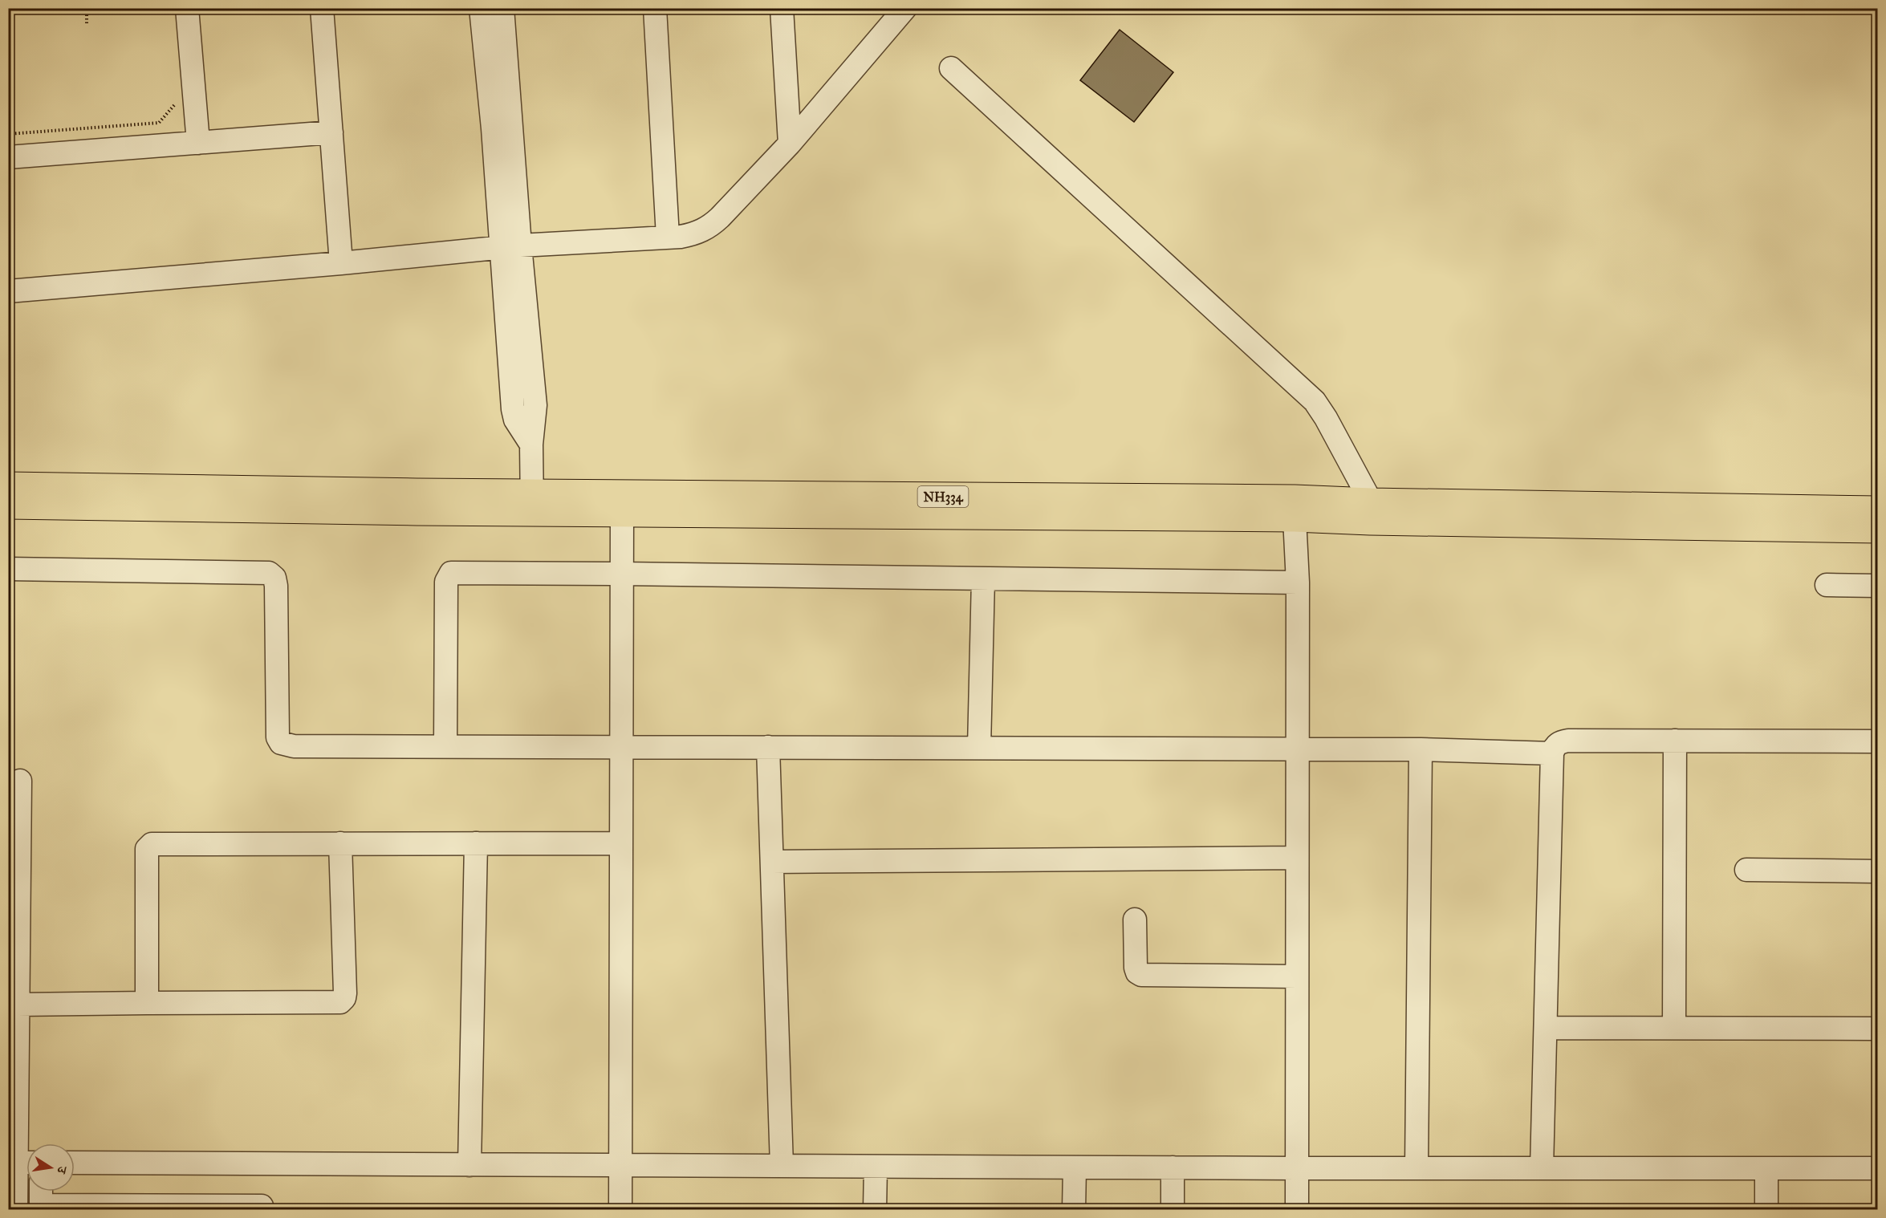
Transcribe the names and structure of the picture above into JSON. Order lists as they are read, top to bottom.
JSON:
{
  "streets": {
    "highway": ["NH334"]
  },
  "north": "right"
}
